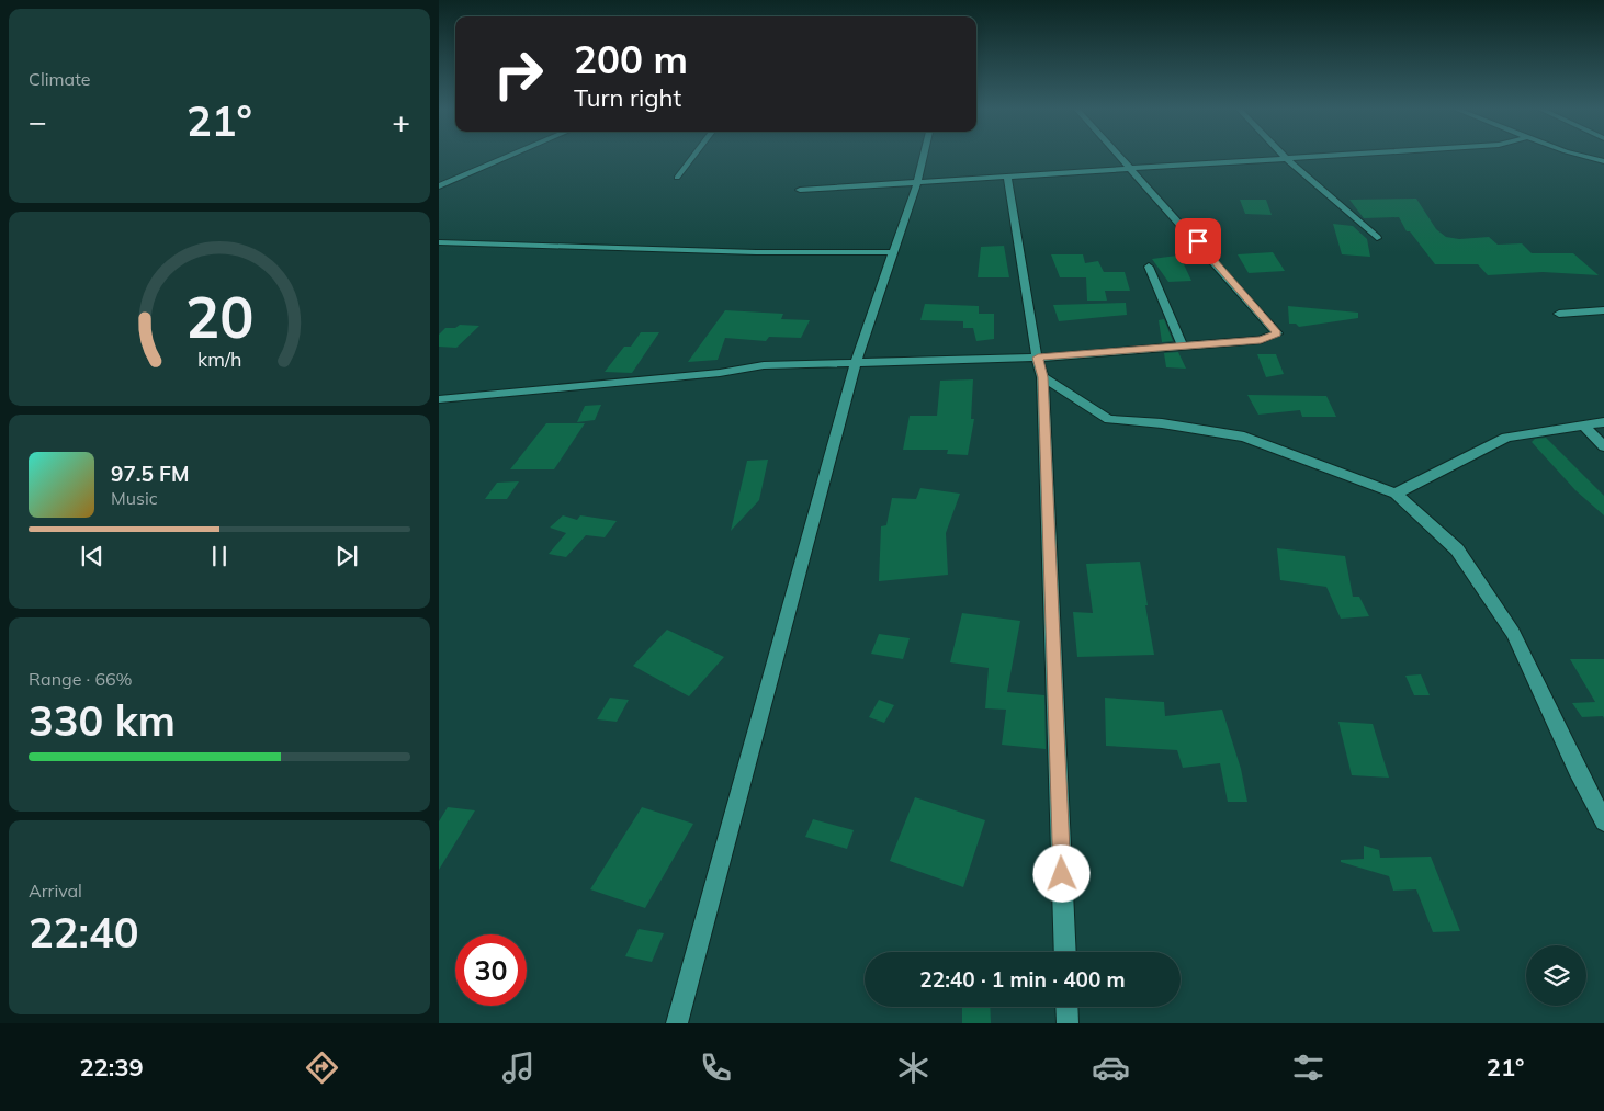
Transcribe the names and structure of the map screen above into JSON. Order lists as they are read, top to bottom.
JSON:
{
  "page": {
    "tile": [
      "Climate",
      ["Range · 66%", "330 km"],
      ["Arrival", "22:40"]
    ],
    "turn": ["200 m", "Turn right"],
    "heat": ["−", "21°", "+"],
    "song": ["97.5 FM", "Music"],
    "limit": "30",
    "trip": "22:40 · 1 min · 400 m",
    "tabs": ["22:39", "21°"],
    "gauge": ["20", "km/h"]
  }
}
